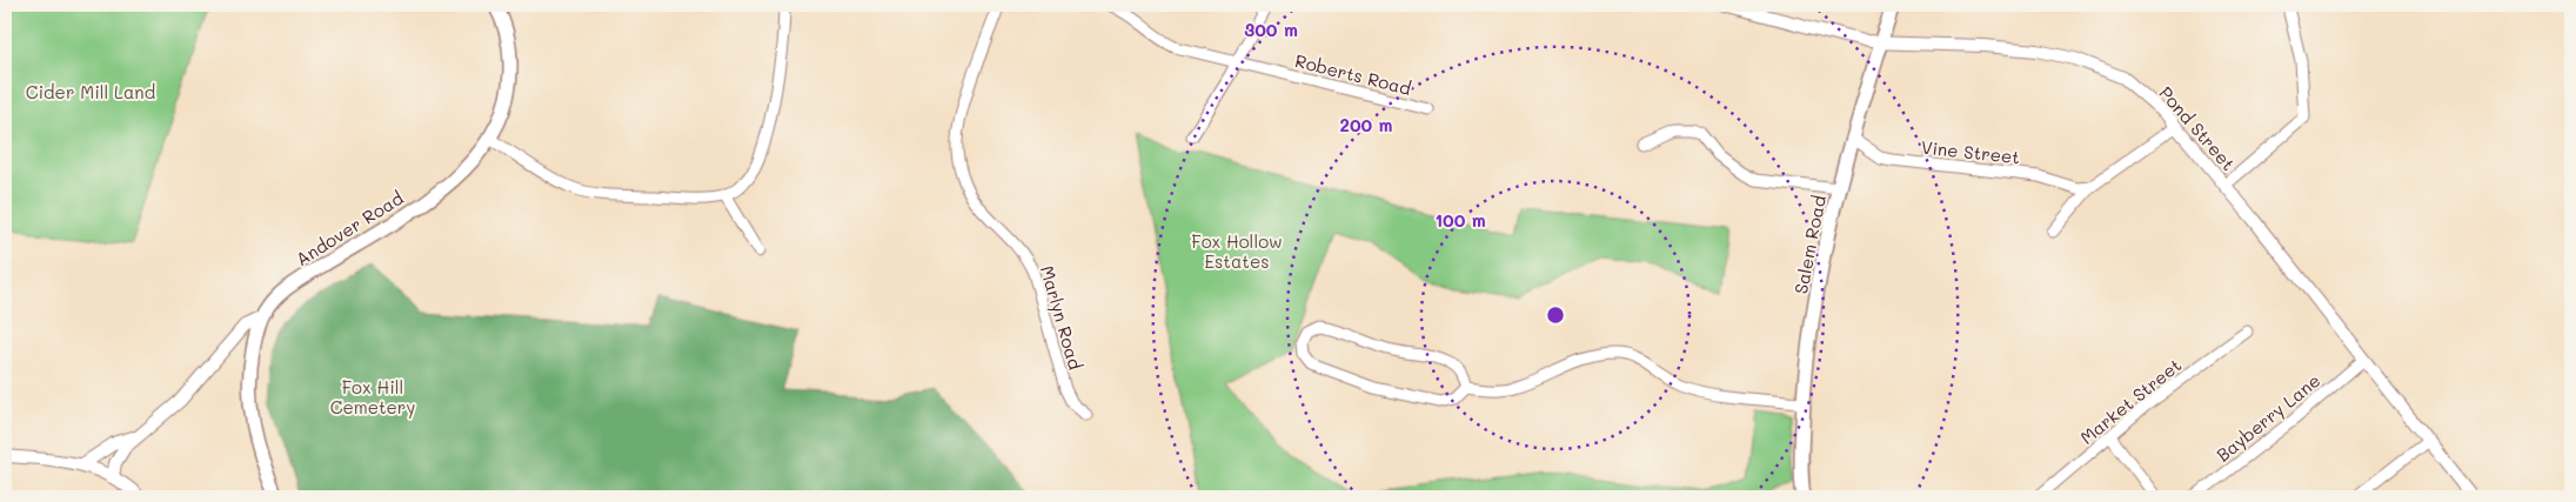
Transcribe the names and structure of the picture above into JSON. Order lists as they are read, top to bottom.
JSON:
{
  "streets": {
    "main road": ["Andover Road", "Salem Road"],
    "street": [
      "Roberts Road",
      "Pond Street",
      "Vine Street",
      "Marlyn Road",
      "Market Street",
      "Bayberry Lane"
    ]
  },
  "crossings": [
    ["Pond Street", "Salem Road"],
    ["Pond Street", "Bayberry Lane"],
    ["Vine Street", "Salem Road"]
  ],
  "parks": ["Cider Mill Land", "Fox Hollow Estates", "Fox Hill Cemetery"],
  "rings": ["300 m", "200 m", "100 m"]
}
